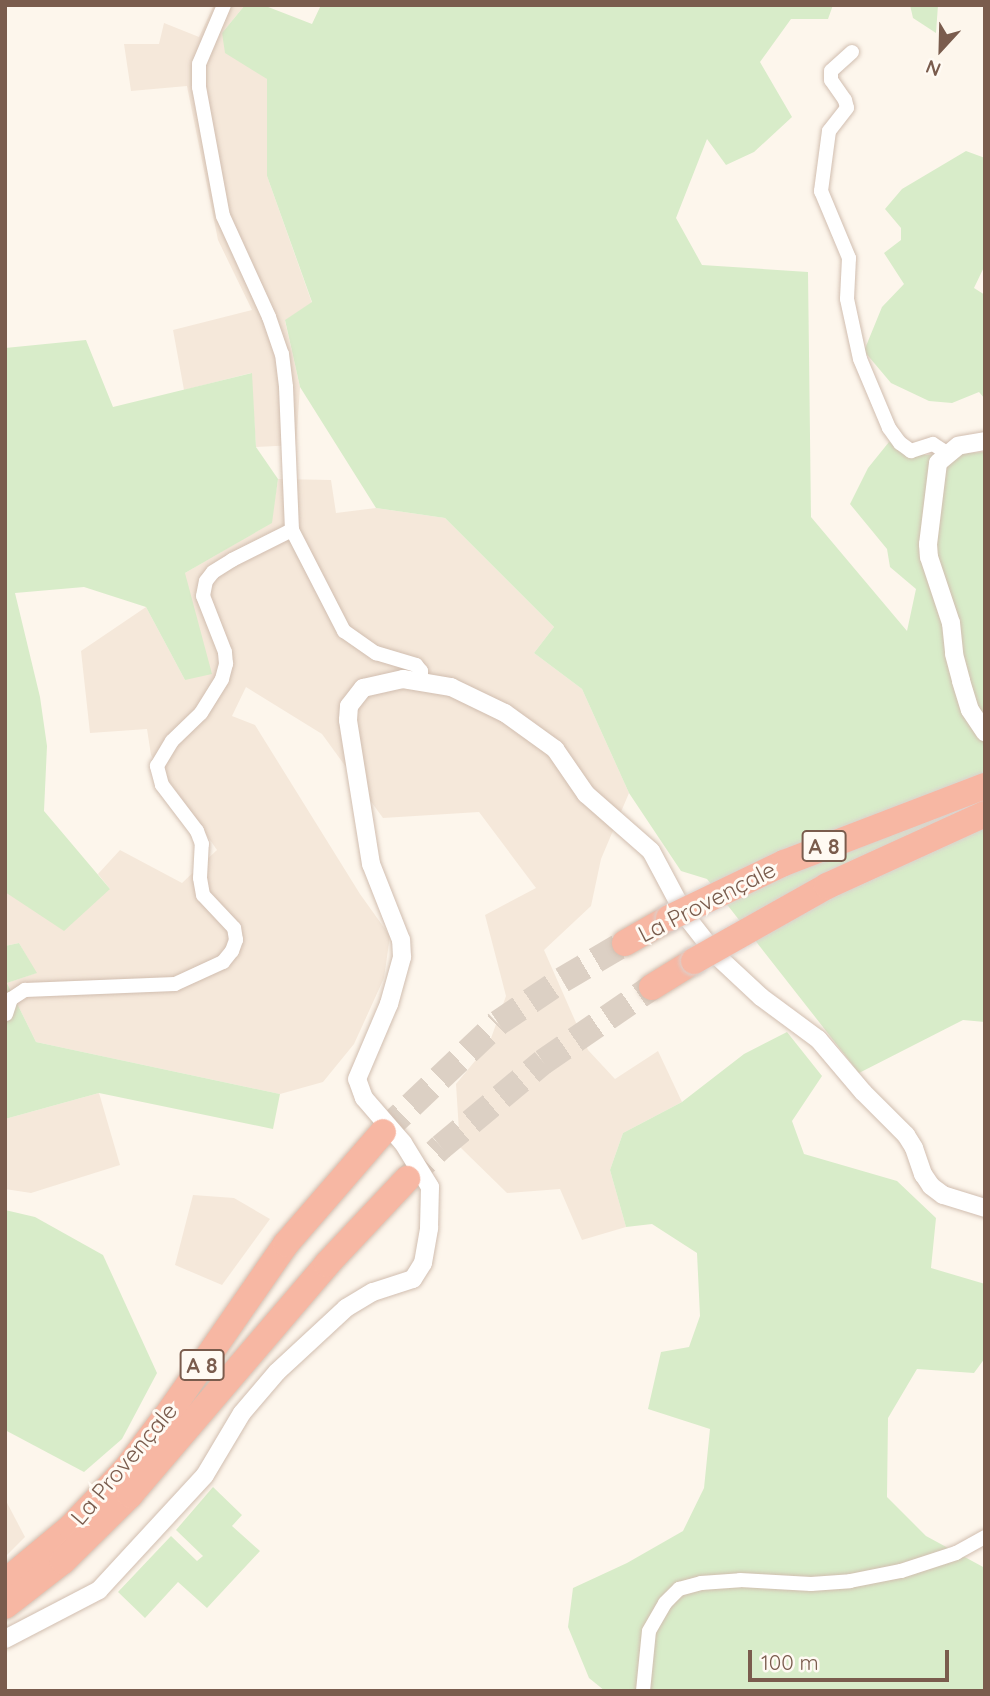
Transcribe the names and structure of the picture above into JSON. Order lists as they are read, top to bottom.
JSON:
{
  "streets": {
    "highway": ["A 8", "La Provençale"]
  },
  "scale_bar": "100 m",
  "north": "bottom"
}
